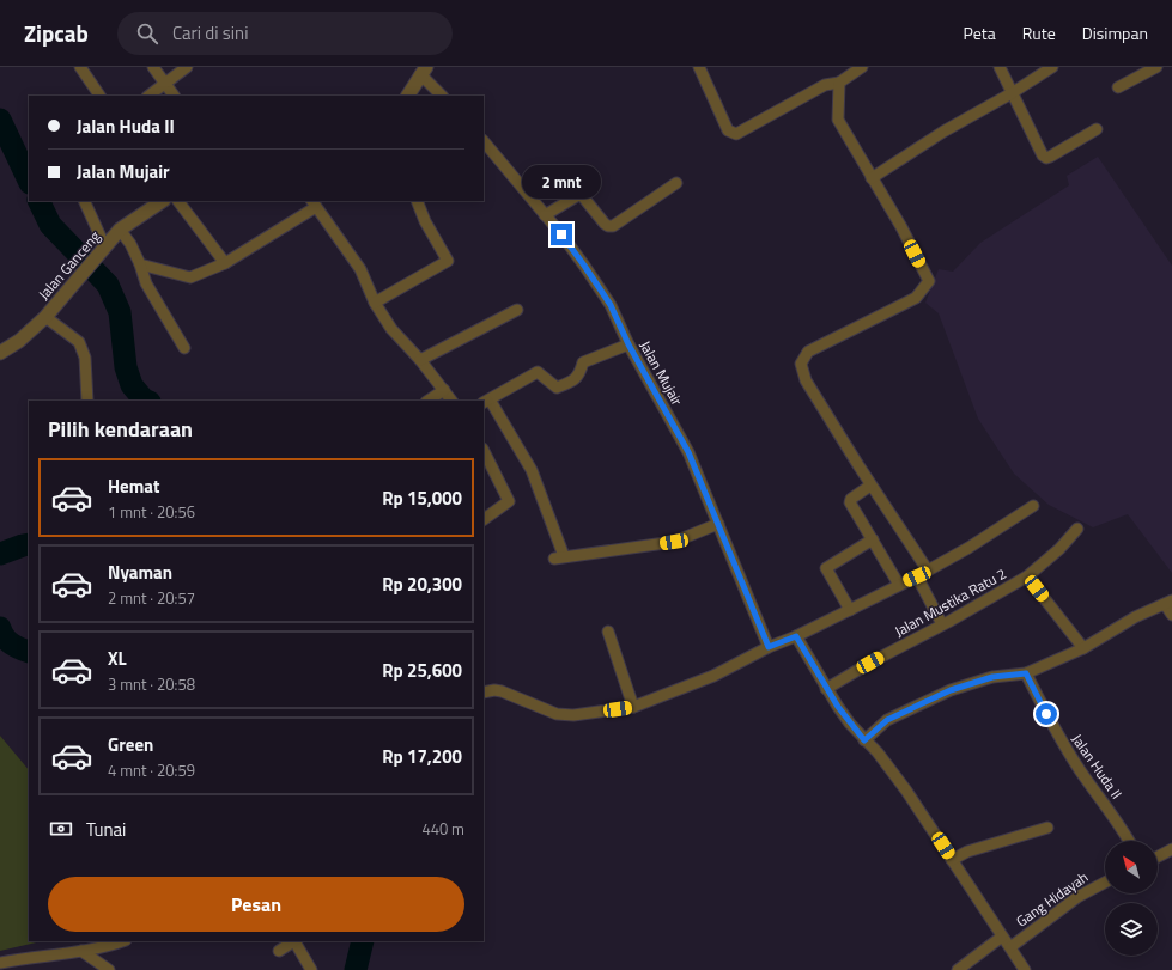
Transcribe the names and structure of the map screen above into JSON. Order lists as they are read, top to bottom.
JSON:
{
  "streets": {
    "street": [
      "Jalan Ganceng",
      "Jalan Mujair",
      "Jalan Mustika Ratu 2",
      "Jalan Huda II",
      "Gang Hidayah"
    ]
  },
  "north": "top left",
  "page": {
    "header": "Zipcab",
    "search": "Cari di sini",
    "nav": ["Peta", "Rute", "Disimpan"],
    "banner": ["Jalan Huda II", "Jalan Mujair"],
    "bubble": "2 mnt",
    "heading": "Pilih kendaraan",
    "list": [
      {
        "name": "Hemat",
        "note": "1 mnt · 20:56",
        "value": "Rp 15,000"
      },
      {
        "name": "Nyaman",
        "note": "2 mnt · 20:57",
        "value": "Rp 20,300"
      },
      {
        "name": "XL",
        "note": "3 mnt · 20:58",
        "value": "Rp 25,600"
      },
      {
        "name": "Green",
        "note": "4 mnt · 20:59",
        "value": "Rp 17,200"
      }
    ],
    "pay": ["Tunai", "440 m"],
    "buttons": "Pesan"
  }
}
